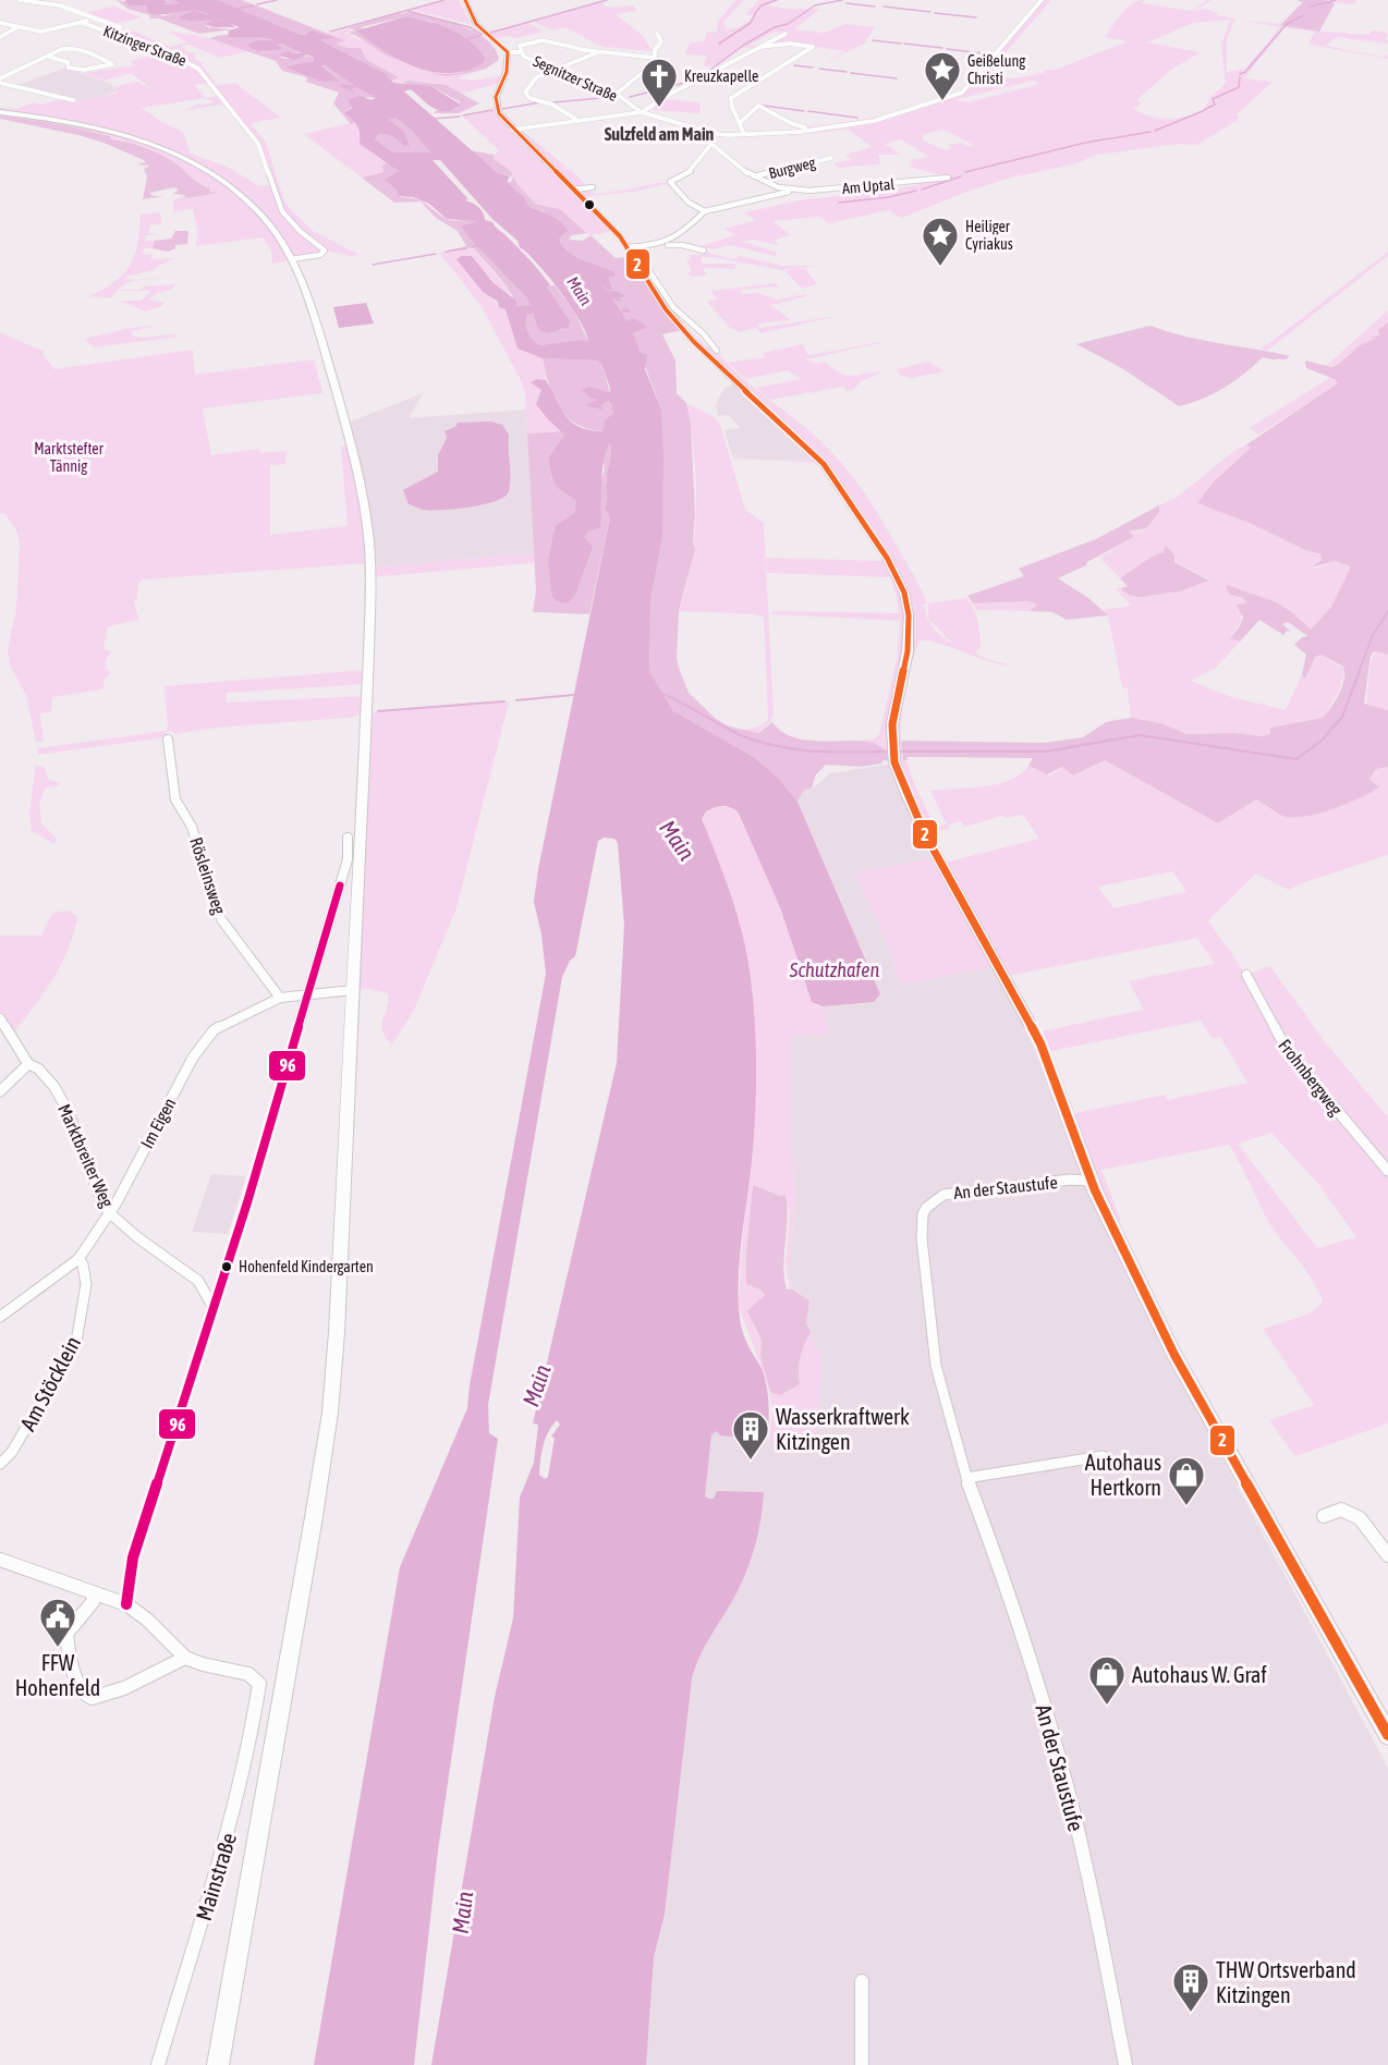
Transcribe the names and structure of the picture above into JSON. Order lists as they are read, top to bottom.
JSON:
{
  "streets": {
    "street": [
      "Kitzinger Straße",
      "Segnitzer Straße",
      "Burgweg",
      "Am Uptal",
      "Rösleinsweg",
      "Frohnbergweg",
      "Im Eigen",
      "Marktbreiter Weg",
      "An der Staustufe",
      "Am Stöcklein",
      "Mainstraße"
    ]
  },
  "crossings": [
    ["Rösleinsweg", "Im Eigen"],
    ["Im Eigen", "Marktbreiter Weg"],
    ["Im Eigen", "Am Stöcklein"]
  ],
  "districts": ["Sulzfeld am Main"],
  "water": ["Main", "Schutzhafen"],
  "parks": ["Marktstefter Tännig"],
  "places": {
    "place": ["Geißelung Christi", "Heiliger Cyriakus"],
    "church": ["Kreuzkapelle"],
    "other": ["Hohenfeld Kindergarten"],
    "building": ["Wasserkraftwerk Kitzingen", "THW Ortsverband Kitzingen"],
    "shop": ["Autohaus Hertkorn", "Autohaus W. Graf"],
    "public building": ["FFW Hohenfeld"]
  },
  "lines": ["transit line 2", "transit line 96"]
}
